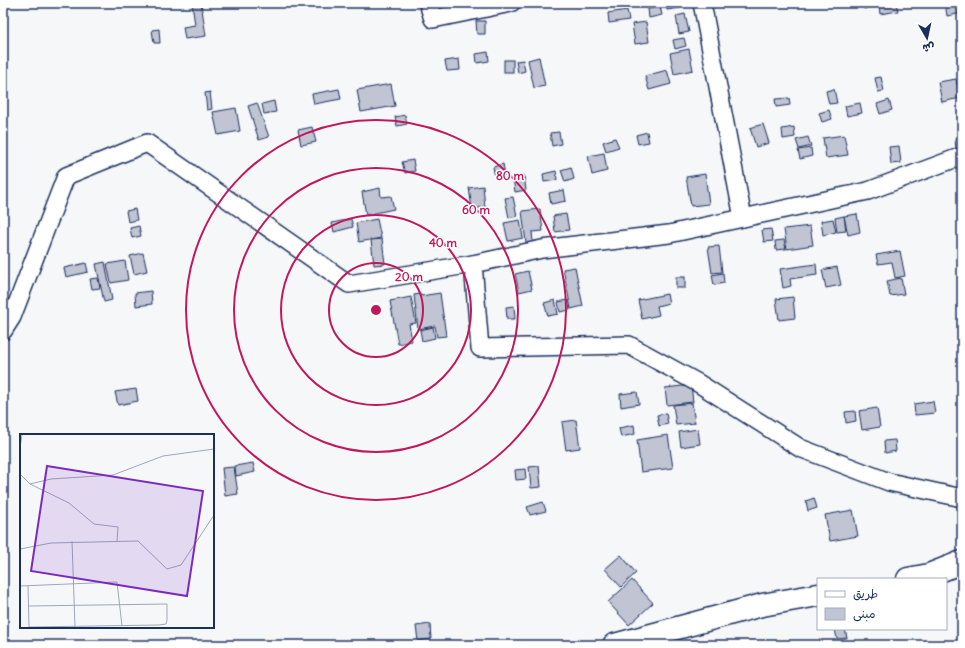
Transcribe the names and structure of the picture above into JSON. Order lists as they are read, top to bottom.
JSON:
{
  "legend": ["طريق", "مبنى"],
  "north": "bottom",
  "rings": [
    "80 m",
    "60 m",
    "40 m",
    "20 m"
  ]
}
